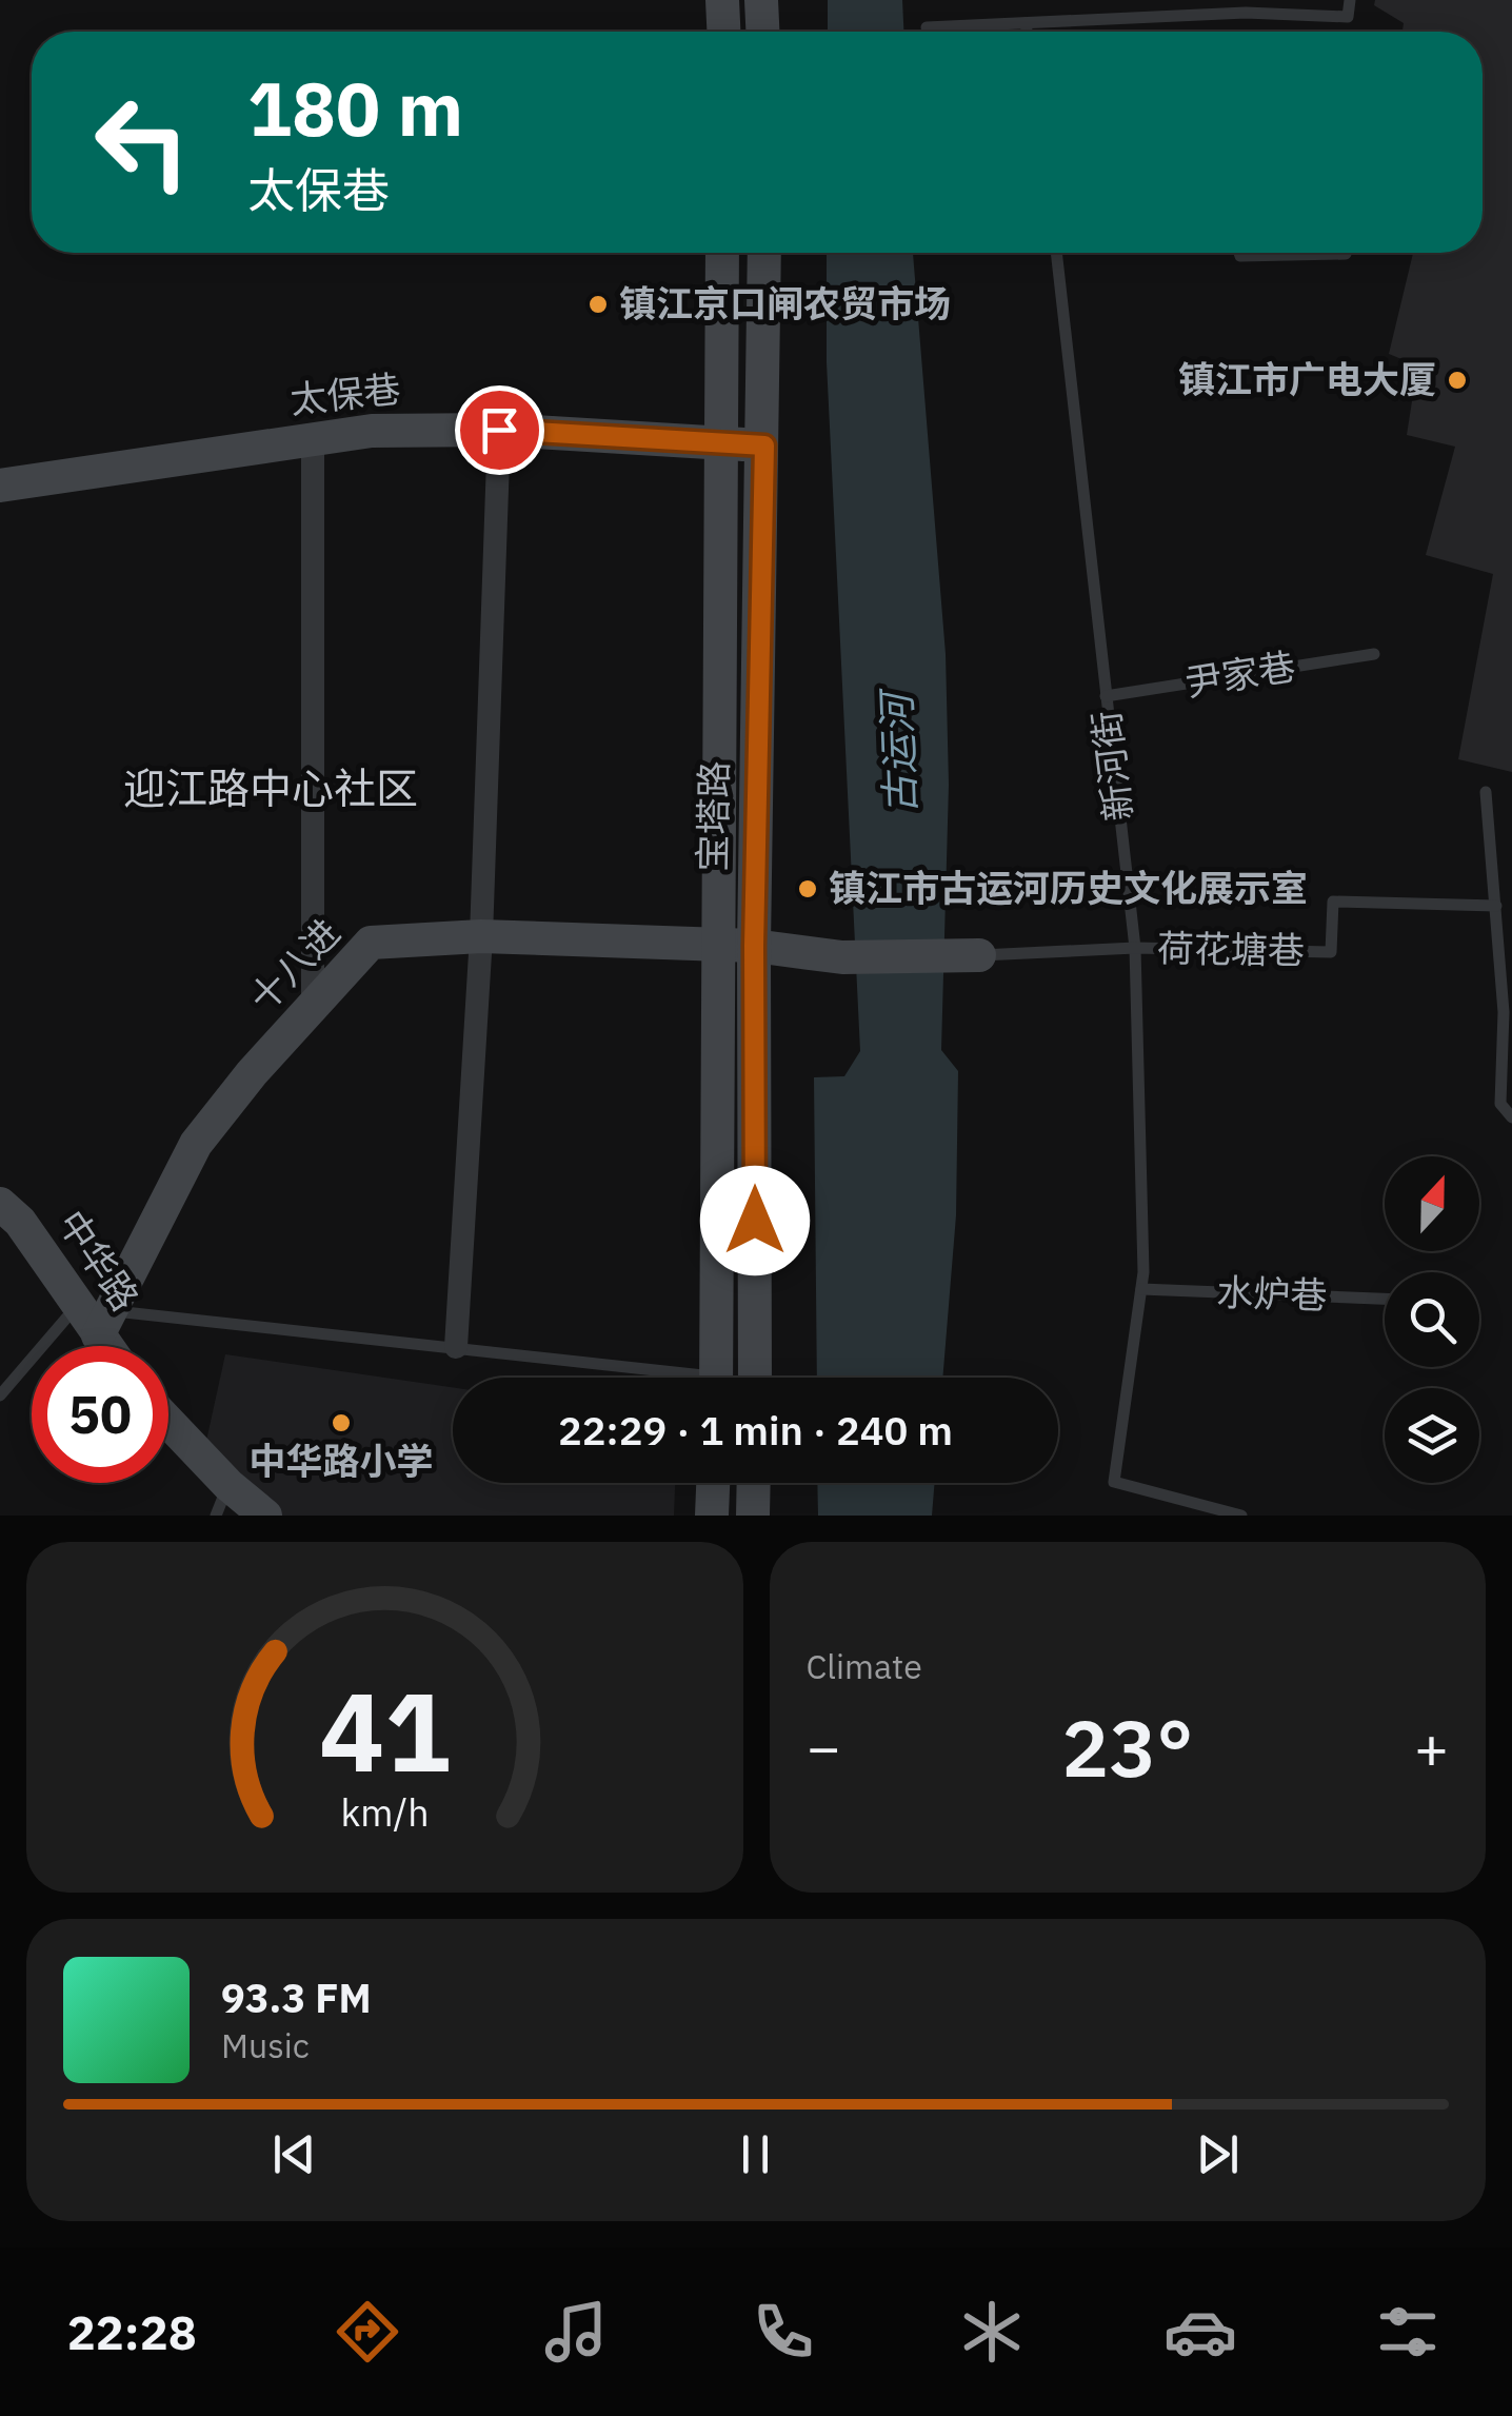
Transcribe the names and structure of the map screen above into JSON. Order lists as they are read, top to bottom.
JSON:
{
  "streets": {
    "main road": [
      "太保巷",
      "宝塔路",
      "十八进",
      "中华路"
    ],
    "lane": [
      "尹家巷",
      "新河街",
      "荷花塘巷",
      "水炉巷"
    ]
  },
  "crossings": [
    ["太保巷", "宝塔路"],
    ["尹家巷", "新河街"],
    ["新河街", "荷花塘巷"],
    ["新河街", "水炉巷"],
    ["宝塔路", "十八进"],
    ["荷花塘巷", "十八进"],
    ["十八进", "中华路"]
  ],
  "districts": ["迎江路中心社区"],
  "water": ["古运河"],
  "places": [
    "镇江京口闸农贸市场",
    "镇江市广电大厦",
    "镇江市古运河历史文化展示室",
    "中华路小学"
  ],
  "north": "top",
  "page": {
    "turn": ["180 m", "太保巷"],
    "limit": "50",
    "trip": "22:29 · 1 min · 240 m",
    "tile": "Climate",
    "heat": ["−", "23°", "+"],
    "song": ["93.3 FM", "Music"],
    "tabs": "22:28",
    "gauge": ["41", "km/h"]
  }
}
